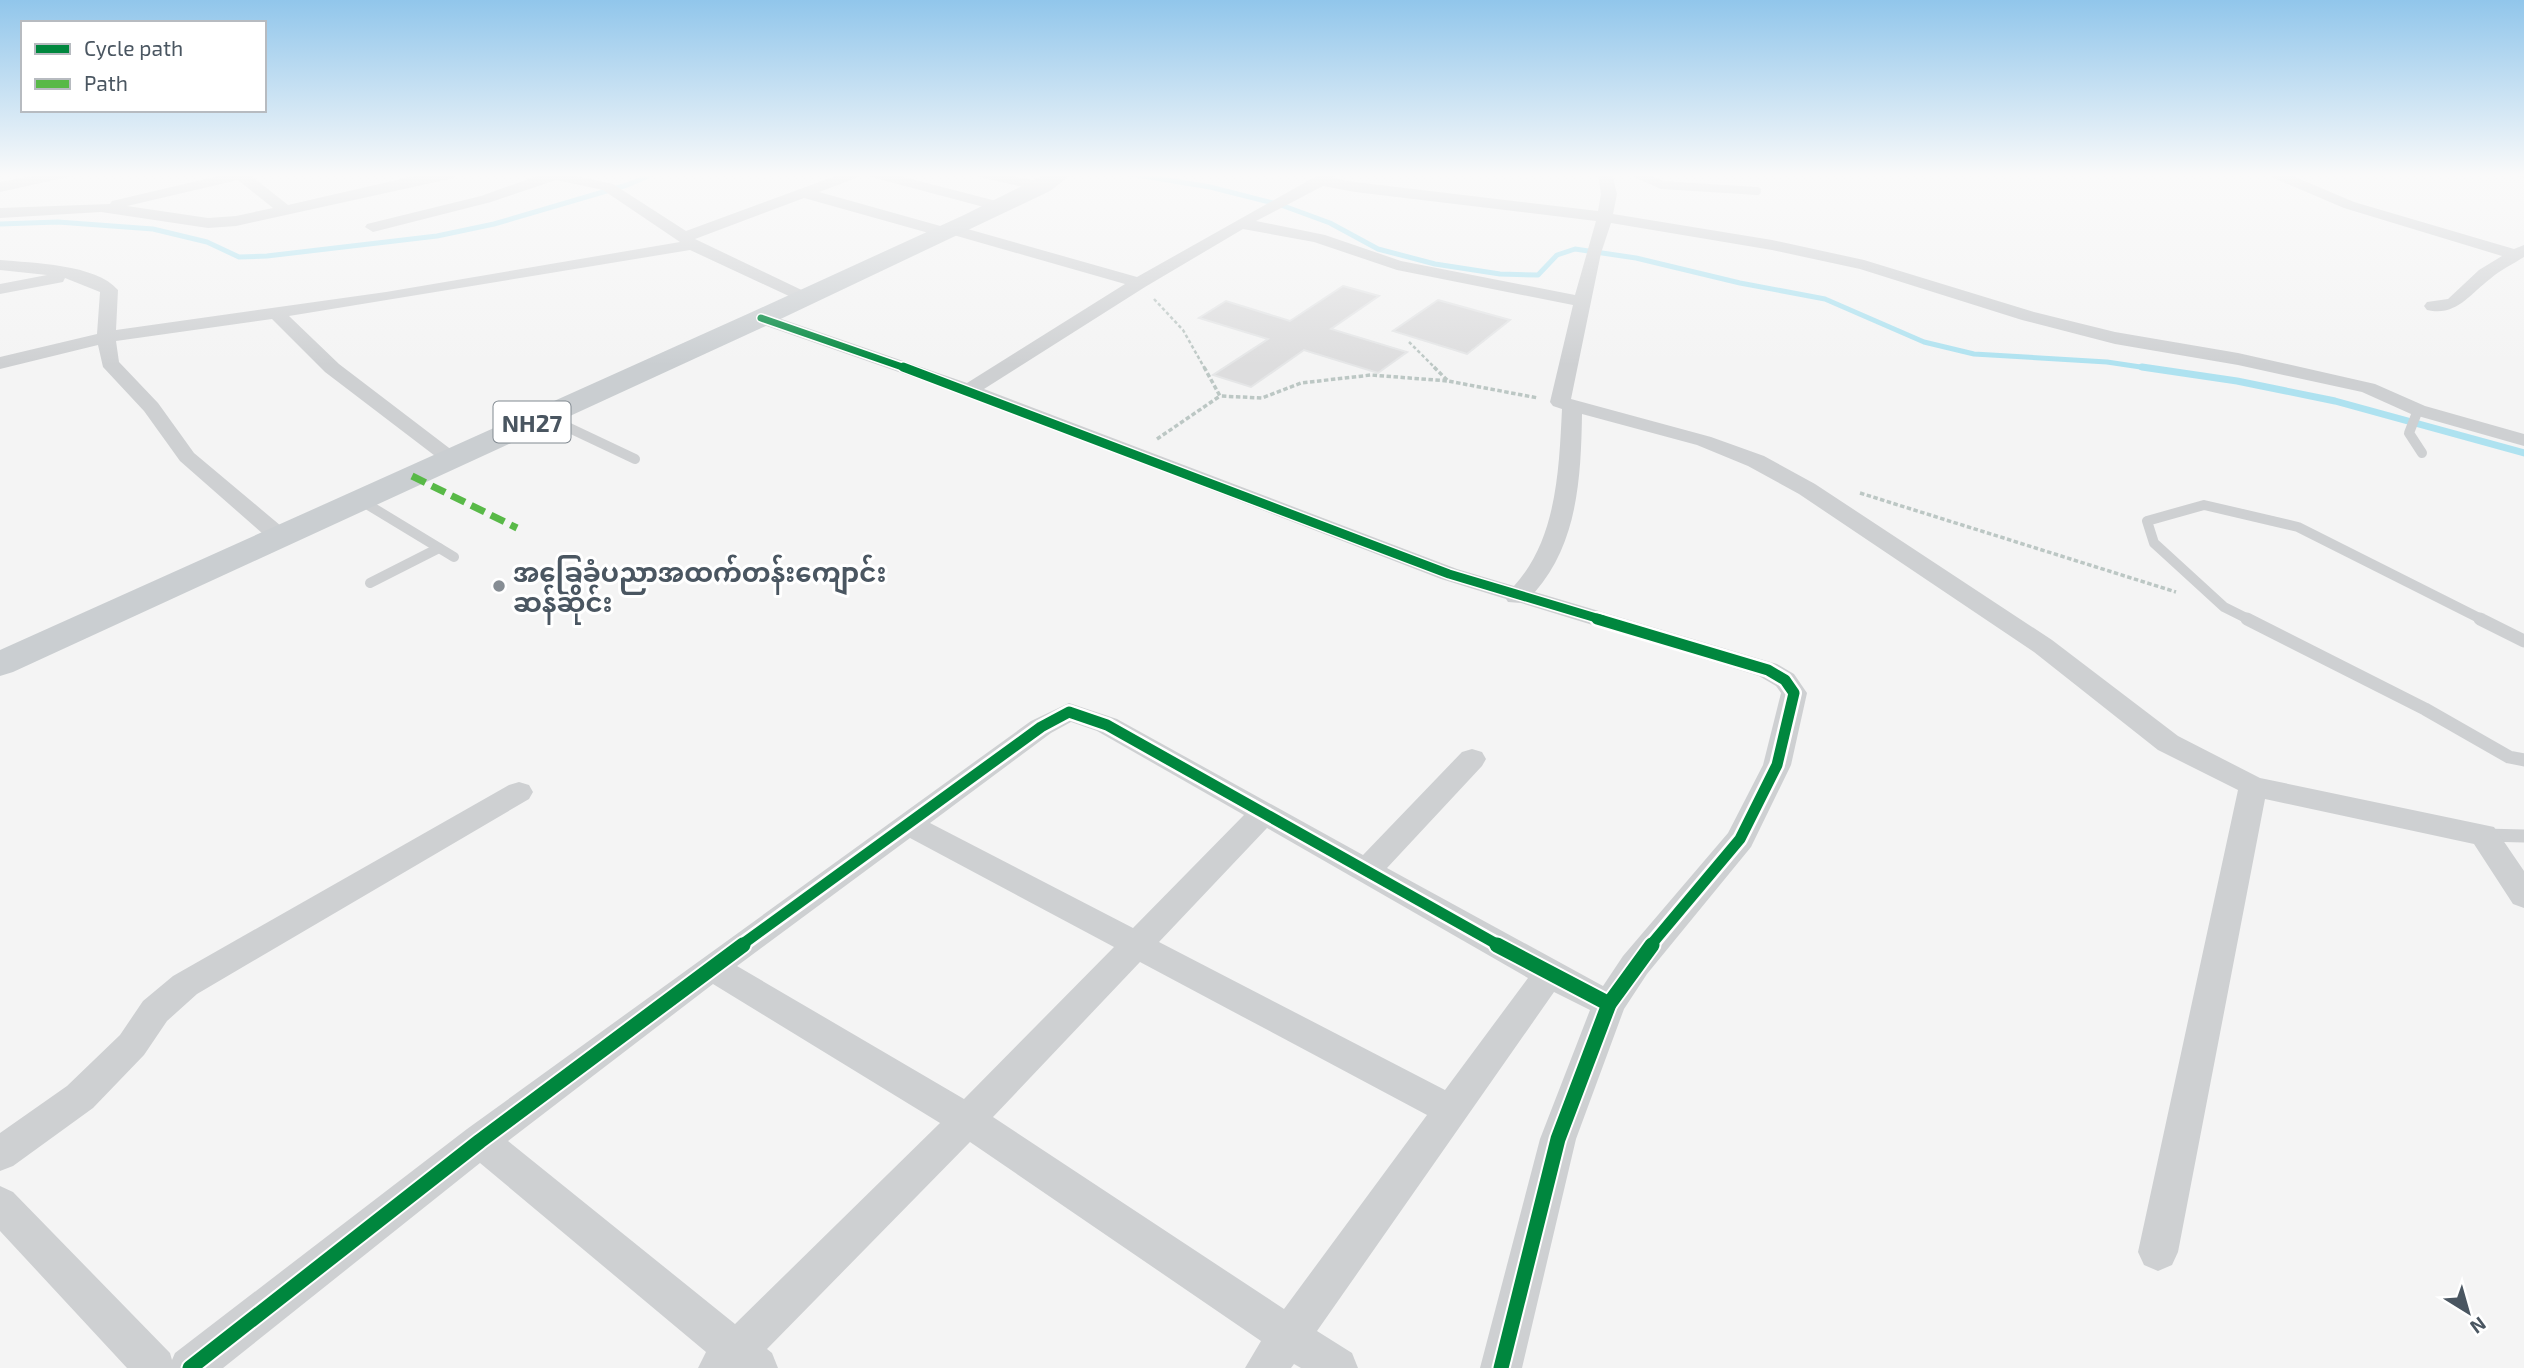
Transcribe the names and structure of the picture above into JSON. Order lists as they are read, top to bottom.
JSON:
{
  "streets": {
    "main road": ["NH27"]
  },
  "places": ["အခြေခံပညာအထက်တန်းကျောင်း ဆန်ဆိုင်း"],
  "legend": ["Cycle path", "Path"],
  "north": "bottom right"
}
